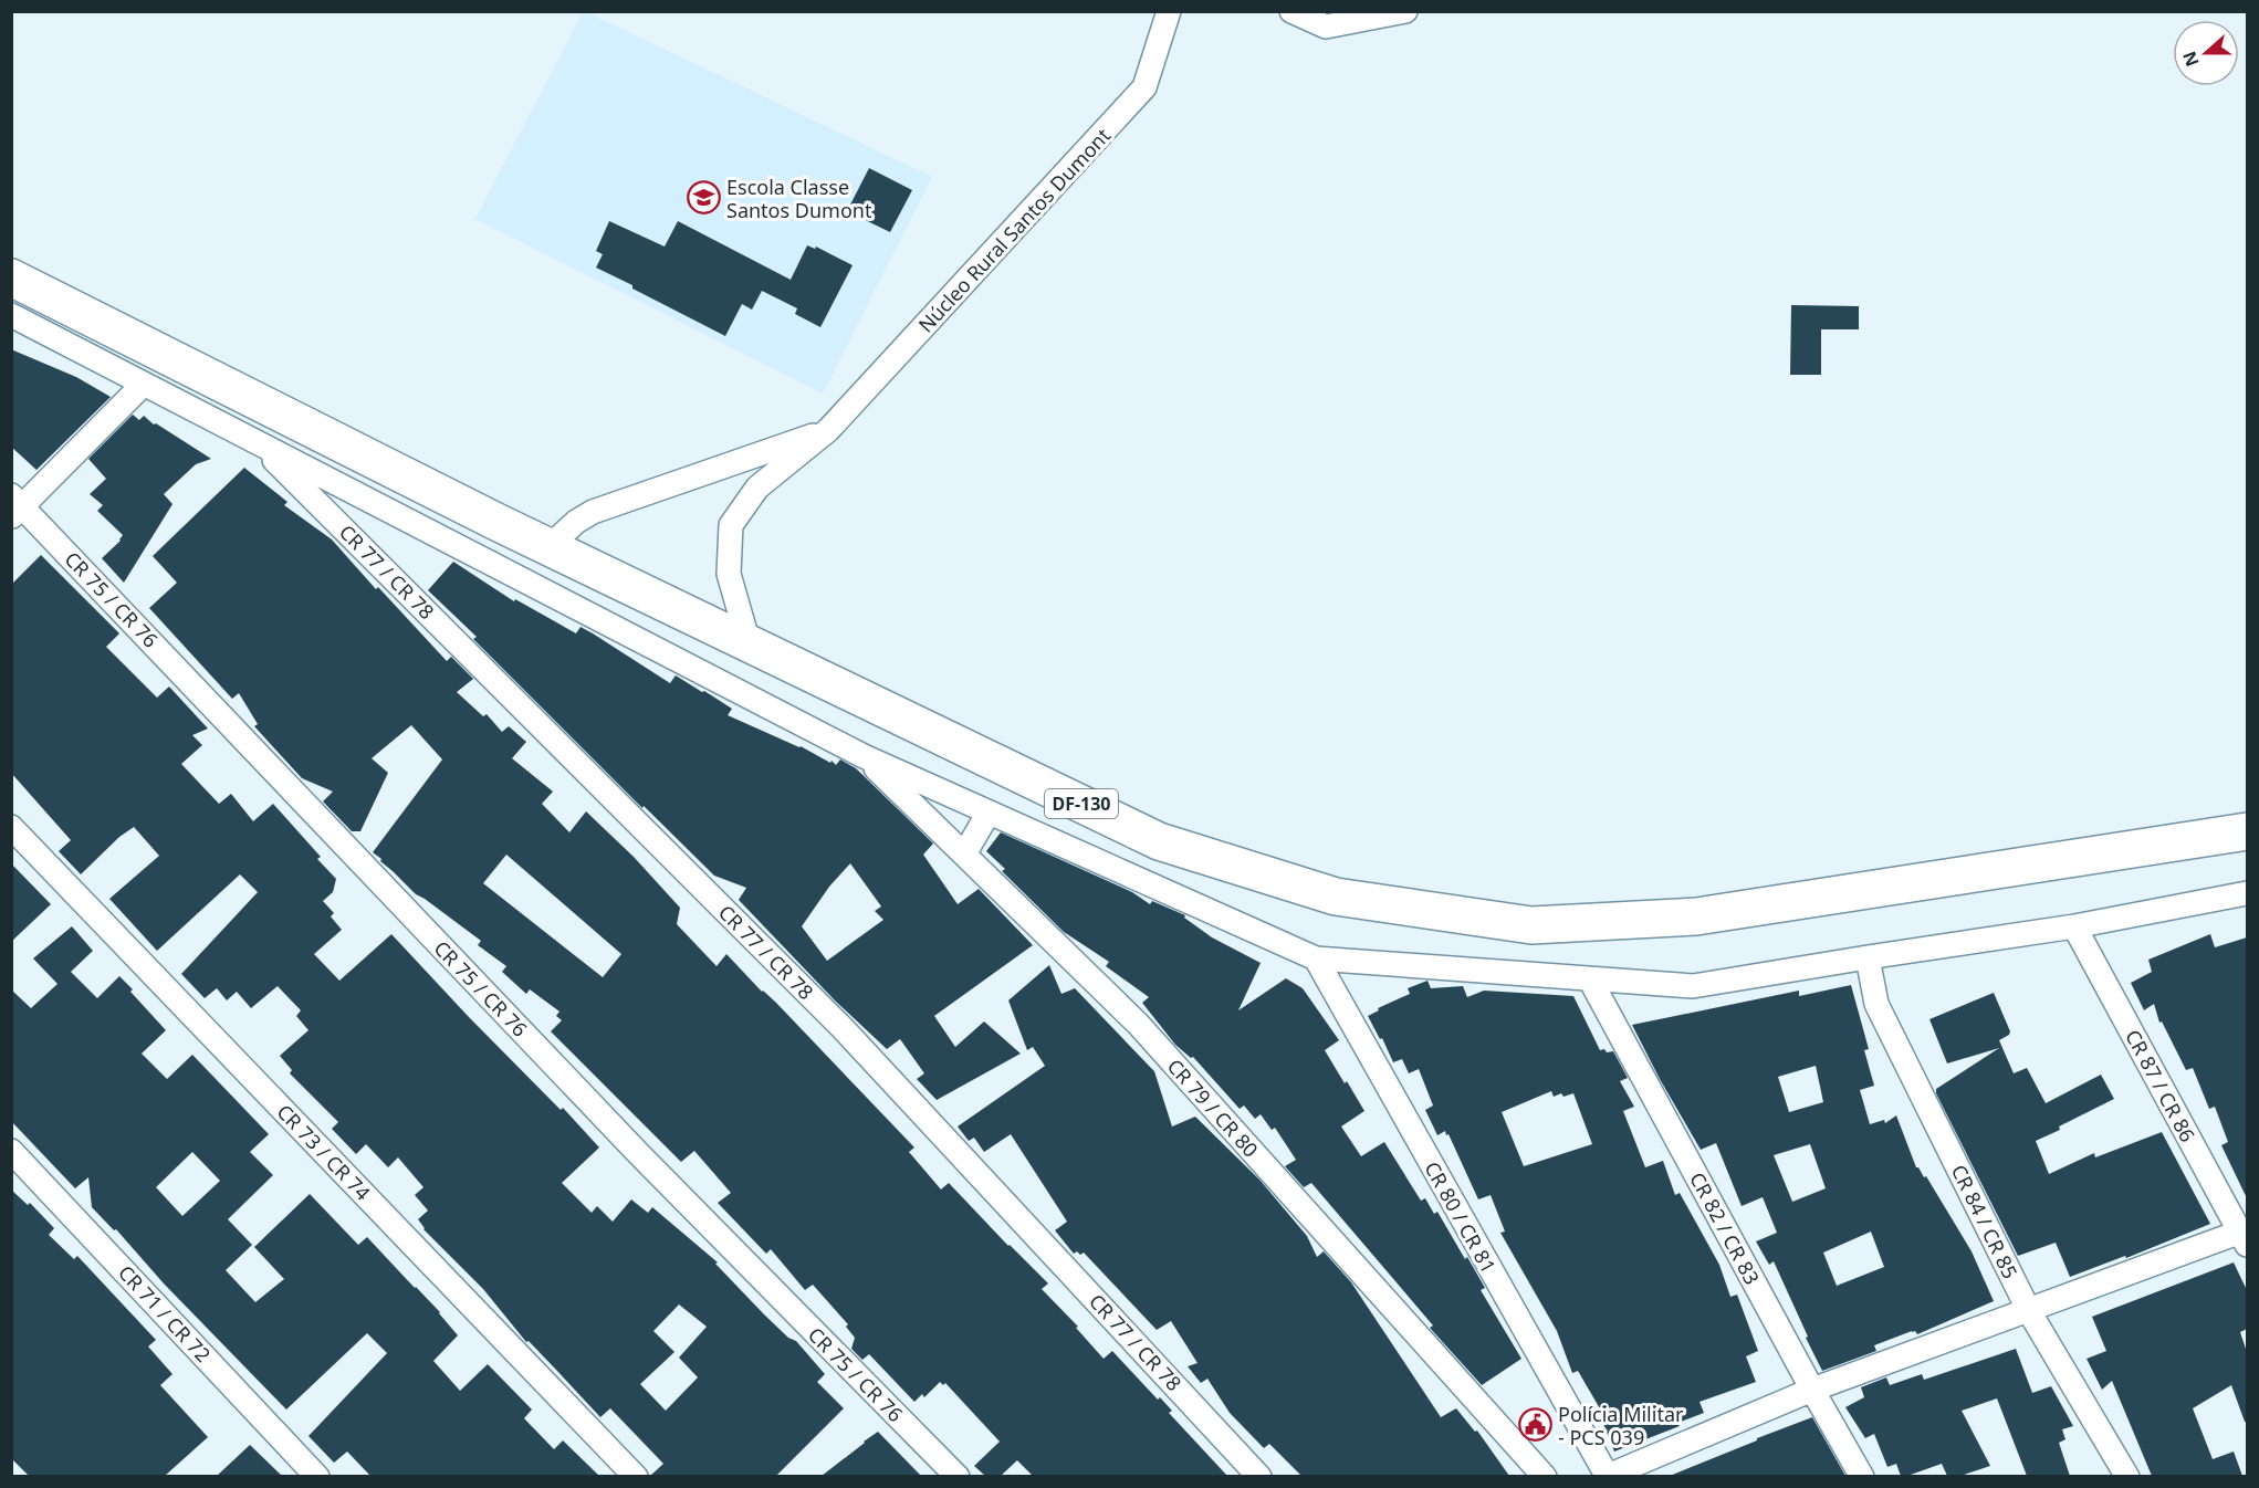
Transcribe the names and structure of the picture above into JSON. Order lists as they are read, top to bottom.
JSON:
{
  "streets": {
    "main road": ["DF-130"],
    "street": [
      "Núcleo Rural Santos Dumont",
      "CR 77 / CR 78",
      "CR 75 / CR 76",
      "CR 87 / CR 86",
      "CR 79 / CR 80",
      "CR 73 / CR 74",
      "CR 80 / CR 81",
      "CR 84 / CR 85",
      "CR 82 / CR 83",
      "CR 71 / CR 72"
    ]
  },
  "crossings": [
    ["Núcleo Rural Santos Dumont", "DF-130"]
  ],
  "places": {
    "school or university": ["Escola Classe Santos Dumont"],
    "public building": ["Polícia Militar - PCS 039"]
  },
  "north": "left"
}
